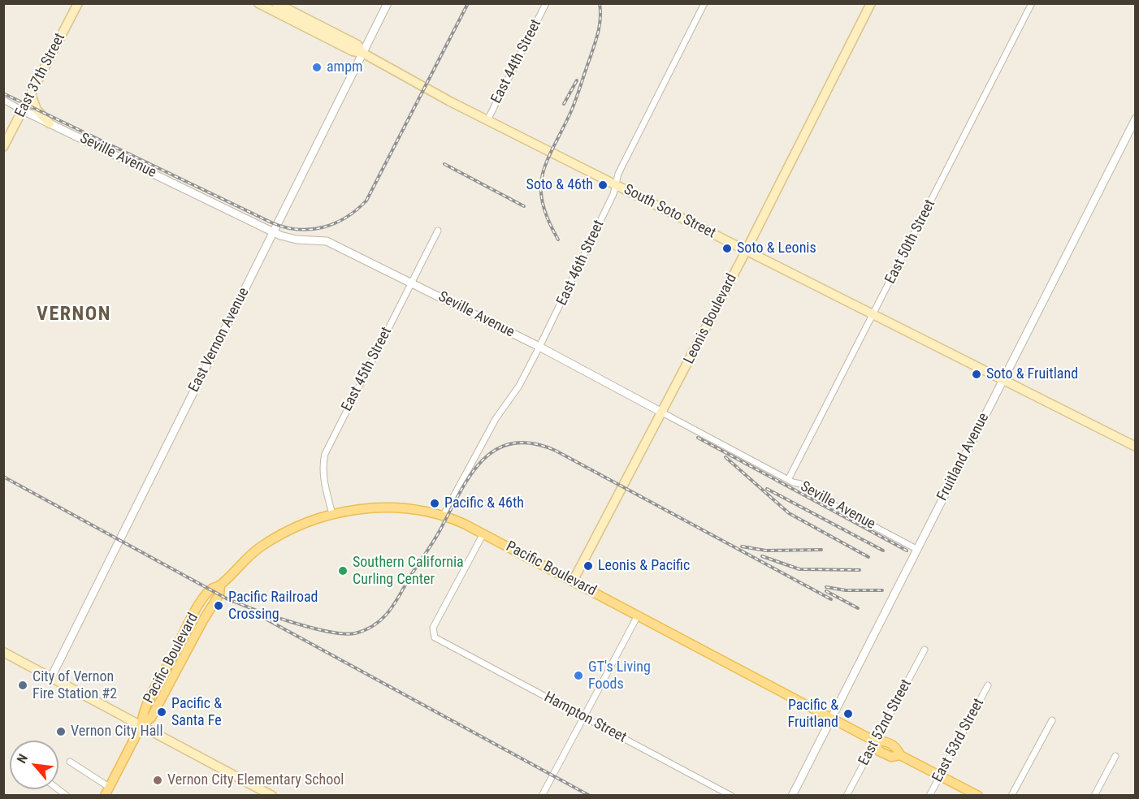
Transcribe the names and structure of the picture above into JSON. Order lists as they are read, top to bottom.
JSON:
{
  "streets": {
    "main road": [
      "East 37th Street",
      "South Soto Street",
      "Leonis Boulevard",
      "Pacific Boulevard"
    ],
    "street": [
      "East 44th Street",
      "Seville Avenue",
      "East 50th Street",
      "East 46th Street",
      "East Vernon Avenue",
      "East 45th Street",
      "Fruitland Avenue",
      "Hampton Street",
      "East 52nd Street",
      "East 53rd Street"
    ]
  },
  "crossings": [
    ["East 44th Street", "South Soto Street"],
    ["East 37th Street", "Seville Avenue"],
    ["Seville Avenue", "East 50th Street"],
    ["Seville Avenue", "East 46th Street"],
    ["Seville Avenue", "Leonis Boulevard"],
    ["Seville Avenue", "East Vernon Avenue"],
    ["Seville Avenue", "East 45th Street"],
    ["Seville Avenue", "Fruitland Avenue"],
    ["South Soto Street", "East 50th Street"],
    ["South Soto Street", "East 46th Street"],
    ["South Soto Street", "Leonis Boulevard"],
    ["South Soto Street", "East Vernon Avenue"],
    ["South Soto Street", "Fruitland Avenue"],
    ["East 46th Street", "Pacific Boulevard"],
    ["Leonis Boulevard", "Pacific Boulevard"],
    ["East 45th Street", "Pacific Boulevard"],
    ["Fruitland Avenue", "Pacific Boulevard"],
    ["Pacific Boulevard", "Hampton Street"],
    ["Pacific Boulevard", "East 52nd Street"],
    ["Pacific Boulevard", "East 53rd Street"]
  ],
  "districts": ["VERNON"],
  "places": [
    "ampm",
    "Soto & 46th",
    "Soto & Leonis",
    "Soto & Fruitland",
    "Pacific & 46th",
    "Leonis & Pacific",
    "Southern California Curling Center",
    "Pacific Railroad Crossing",
    "GT's Living Foods",
    "City of Vernon Fire Station #2",
    "Pacific & Santa Fe",
    "Pacific & Fruitland",
    "Vernon City Hall",
    "Vernon City Elementary School"
  ],
  "north": "top left"
}
